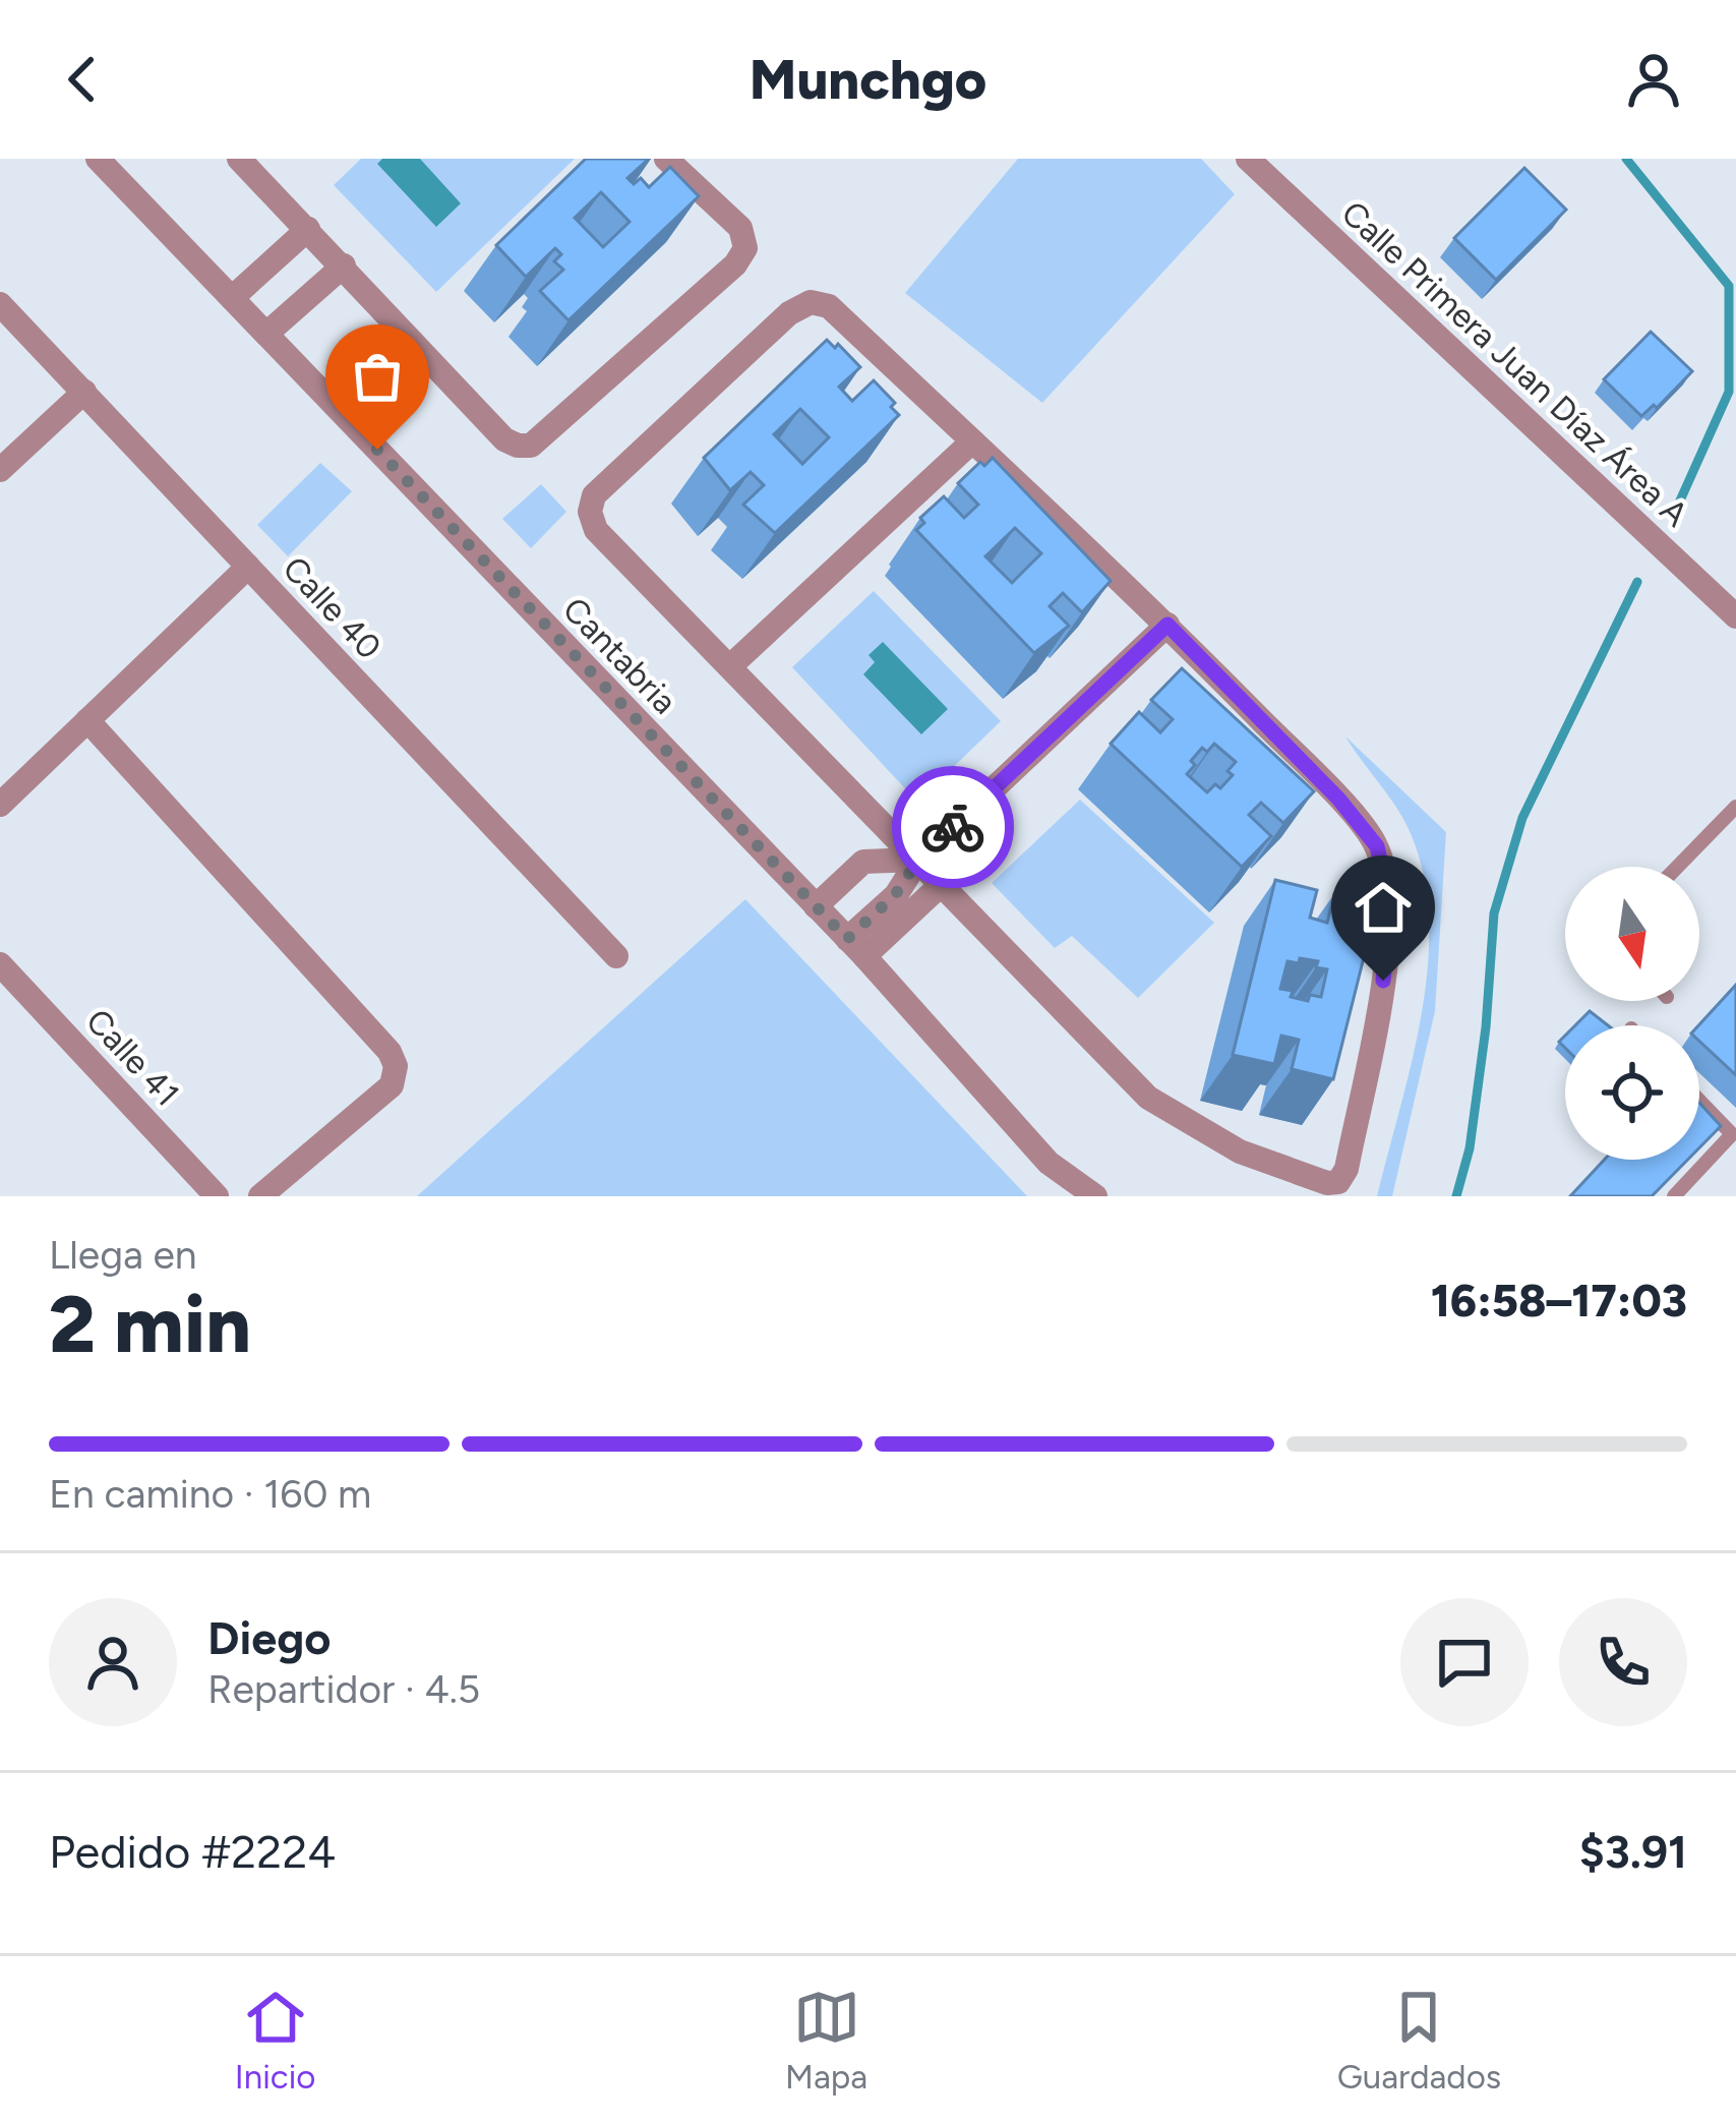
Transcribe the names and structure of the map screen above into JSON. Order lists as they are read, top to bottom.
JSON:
{
  "streets": {
    "street": [
      "Calle Primera Juan Díaz Área A",
      "Calle 40",
      "Cantabria",
      "Calle 41"
    ]
  },
  "north": "bottom",
  "page": {
    "header": "Munchgo",
    "heading": ["2 min", "Llega en", "16:58–17:03"],
    "panel": [
      "Diego",
      "Repartidor · 4.5",
      "Pedido #2224",
      "$3.91"
    ],
    "bar": "En camino · 160 m",
    "tabs": ["Inicio", "Mapa", "Guardados"]
  }
}
